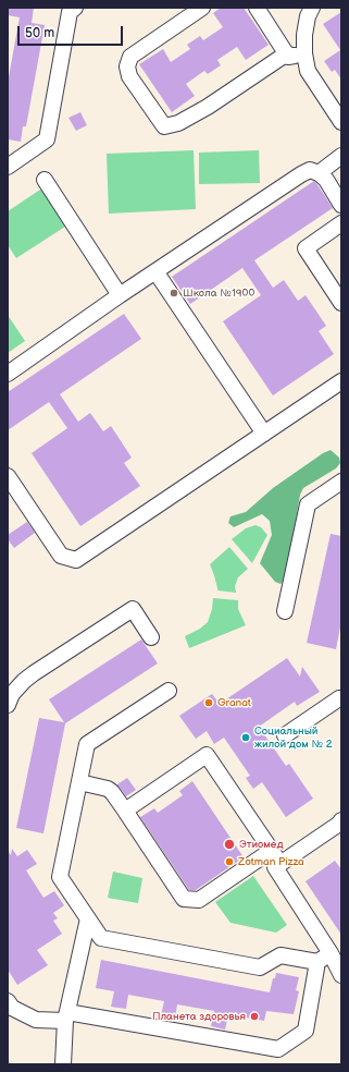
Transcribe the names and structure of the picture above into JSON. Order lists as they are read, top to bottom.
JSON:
{
  "places": [
    "Школа №1900",
    "Granat",
    "Социальный жилой дом № 2",
    "Этиомед",
    "Zotman Pizza",
    "Планета здоровья"
  ],
  "scale_bar": "50 m"
}
